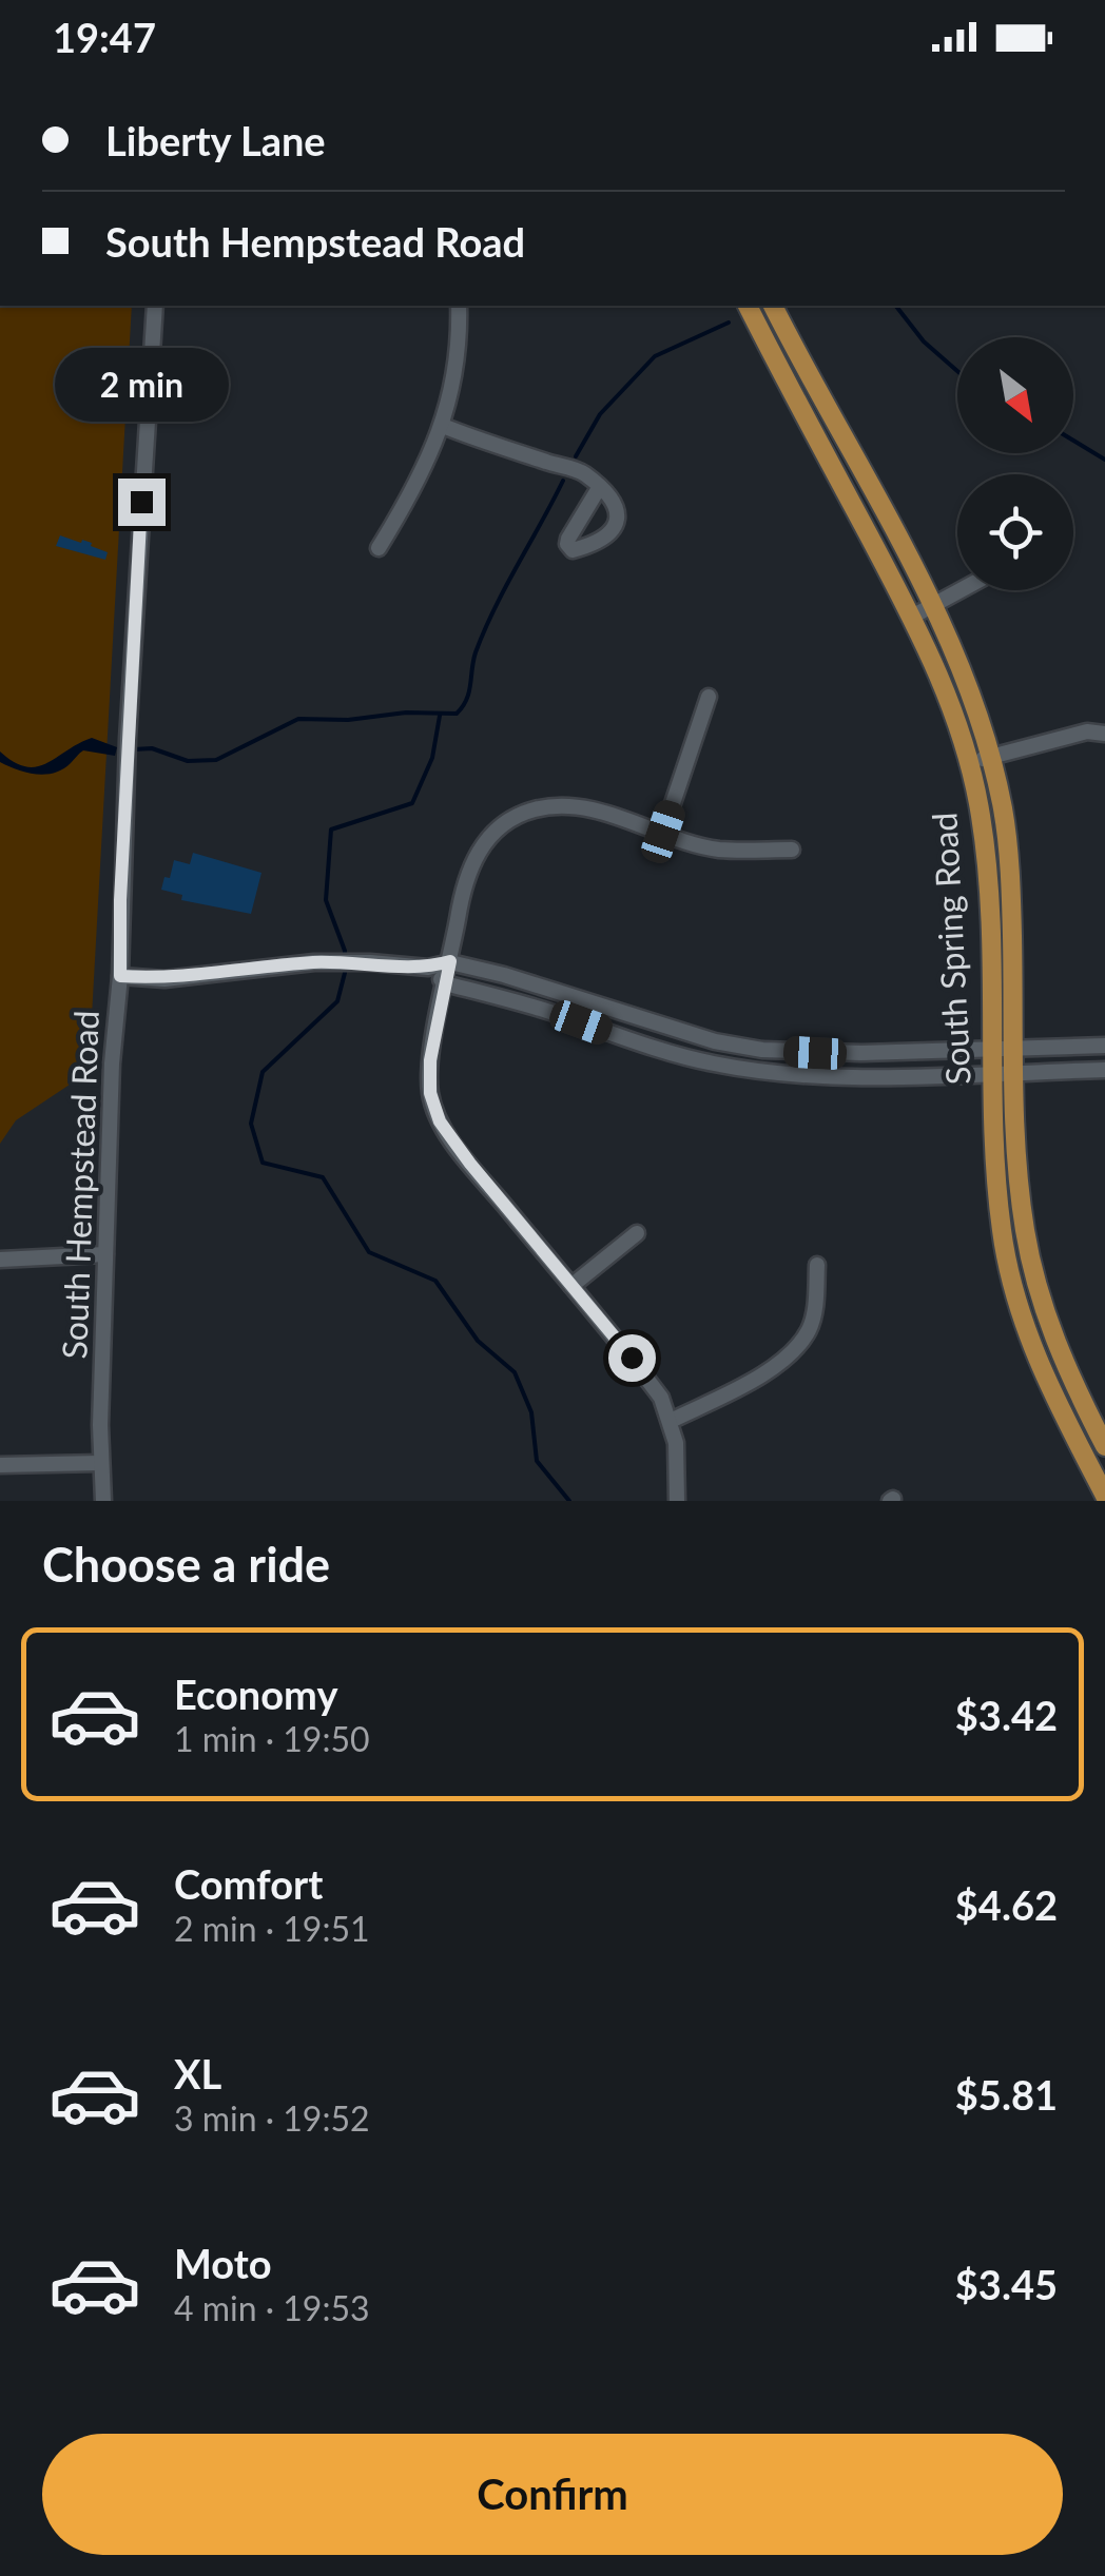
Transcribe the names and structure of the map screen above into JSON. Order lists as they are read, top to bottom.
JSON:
{
  "streets": {
    "main road": ["South Spring Road"],
    "street": ["South Hempstead Road"]
  },
  "north": "bottom right",
  "page": {
    "status": "19:47",
    "banner": ["Liberty Lane", "South Hempstead Road"],
    "bubble": "2 min",
    "heading": "Choose a ride",
    "list": [
      {
        "name": "Economy",
        "note": "1 min · 19:50",
        "value": "$3.42"
      },
      {
        "name": "Comfort",
        "note": "2 min · 19:51",
        "value": "$4.62"
      },
      {
        "name": "XL",
        "note": "3 min · 19:52",
        "value": "$5.81"
      },
      {
        "name": "Moto",
        "note": "4 min · 19:53",
        "value": "$3.45"
      }
    ],
    "buttons": "Confirm"
  }
}
